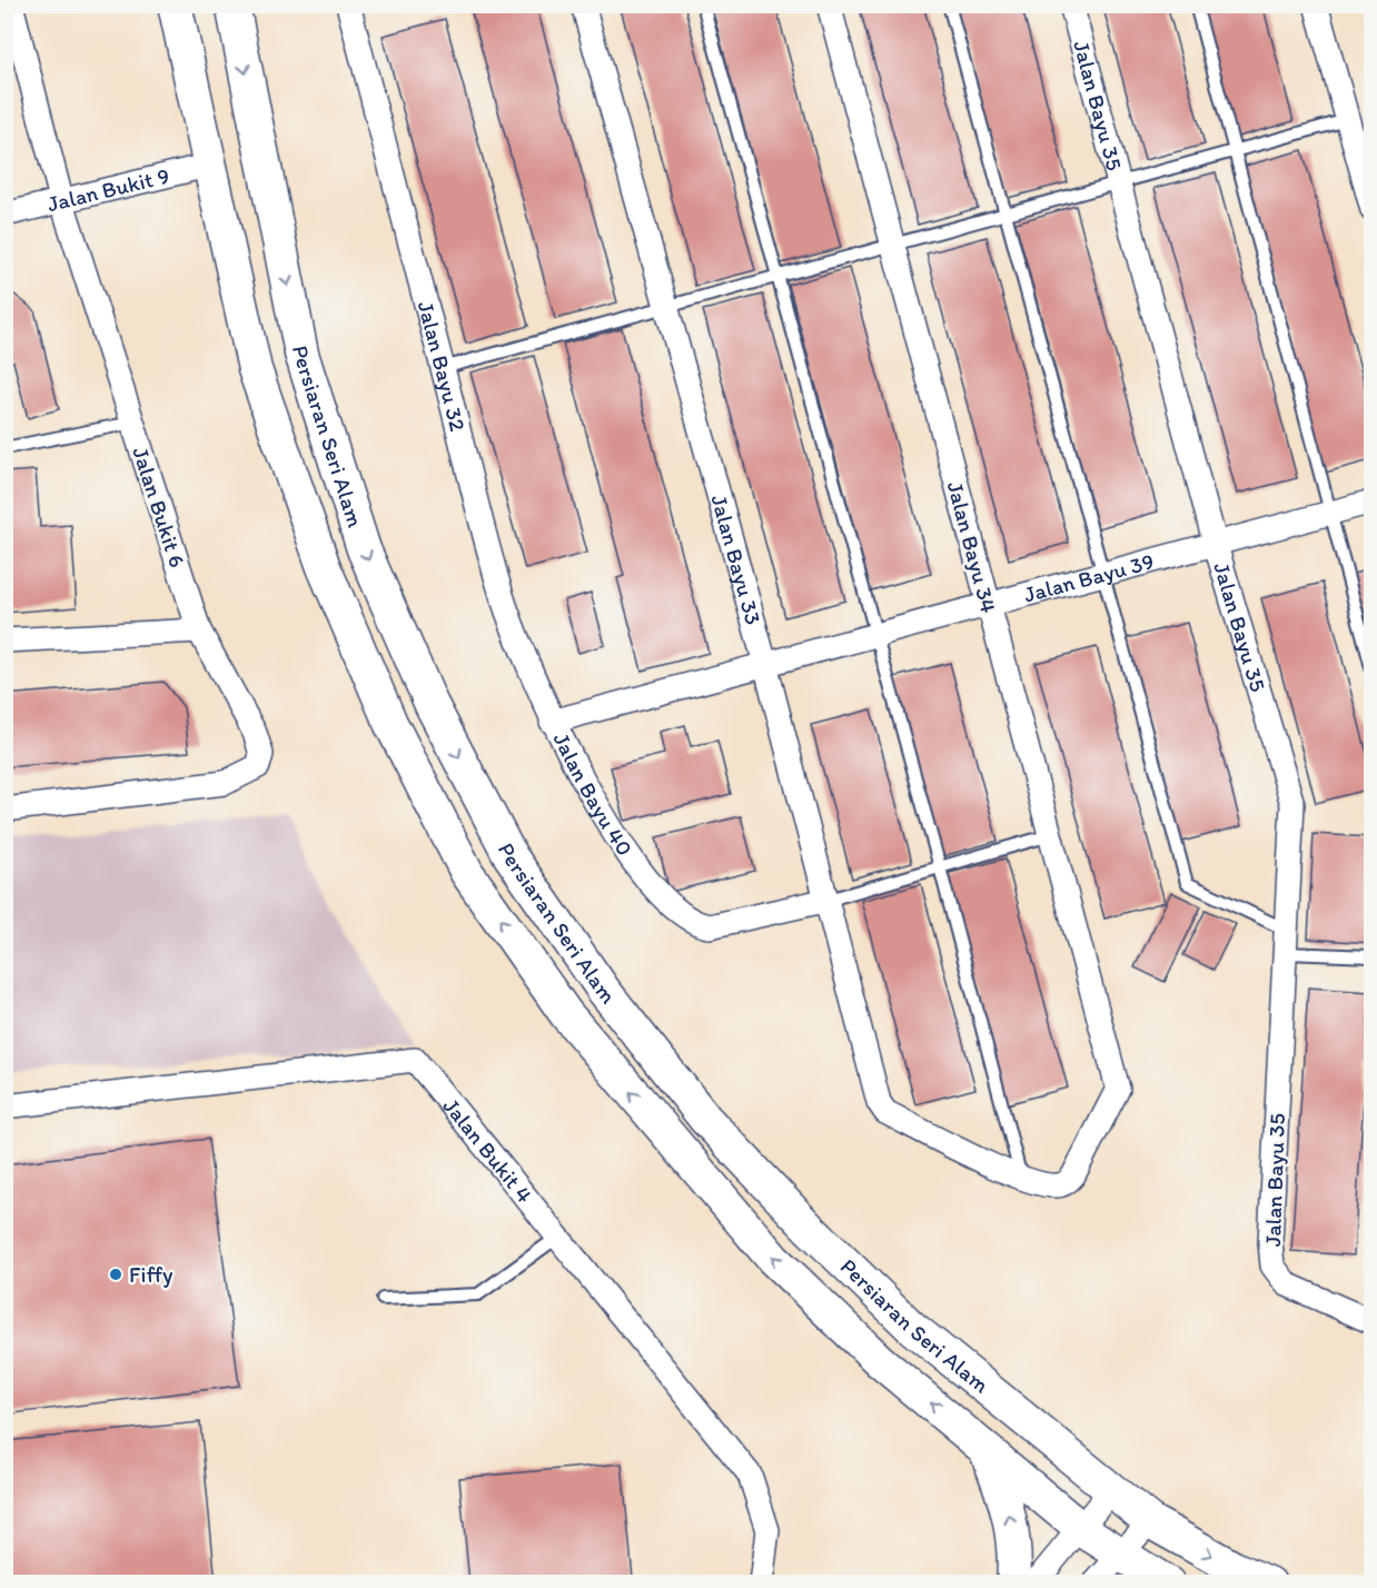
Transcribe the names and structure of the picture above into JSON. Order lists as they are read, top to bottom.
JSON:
{
  "streets": {
    "main road": ["Persiaran Seri Alam"],
    "street": [
      "Jalan Bayu 35",
      "Jalan Bukit 9",
      "Jalan Bayu 32",
      "Jalan Bukit 6",
      "Jalan Bayu 34",
      "Jalan Bayu 33",
      "Jalan Bayu 39",
      "Jalan Bayu 40",
      "Jalan Bukit 4"
    ]
  },
  "crossings": [
    ["Jalan Bayu 35", "Jalan Bayu 39"],
    ["Jalan Bukit 9", "Persiaran Seri Alam"],
    ["Jalan Bukit 9", "Jalan Bukit 6"],
    ["Jalan Bayu 32", "Jalan Bayu 40"],
    ["Jalan Bayu 34", "Jalan Bayu 33"],
    ["Jalan Bayu 34", "Jalan Bayu 39"],
    ["Jalan Bayu 33", "Jalan Bayu 39"],
    ["Jalan Bayu 33", "Jalan Bayu 40"],
    ["Jalan Bayu 39", "Jalan Bayu 40"]
  ],
  "places": ["Fiffy"]
}
